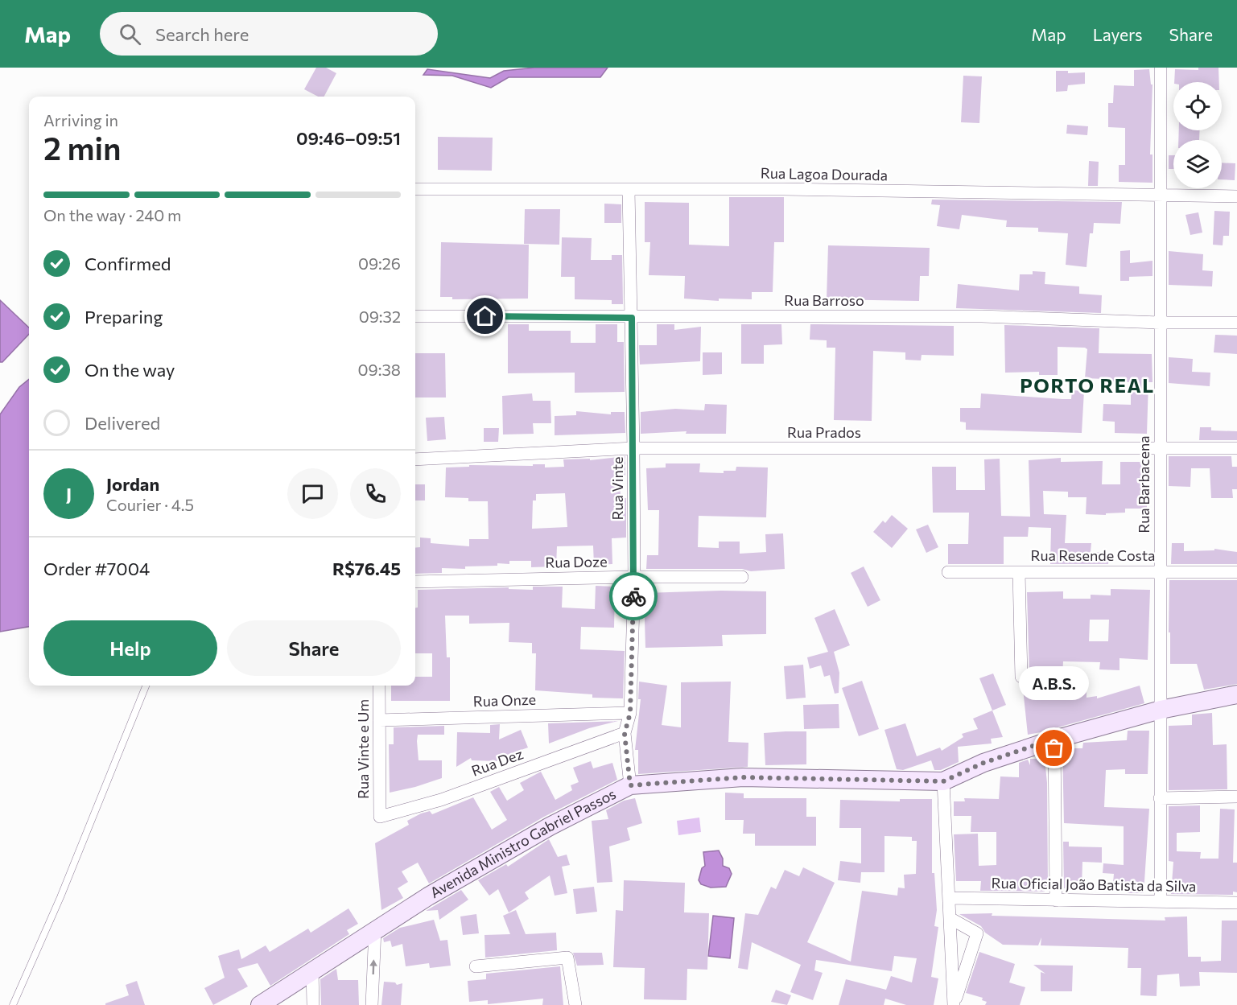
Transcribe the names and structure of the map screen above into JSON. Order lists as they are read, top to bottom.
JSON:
{
  "streets": {
    "main road": ["Avenida Ministro Gabriel Passos"],
    "street": [
      "Rua Lagoa Dourada",
      "Rua Barroso",
      "Rua Prados",
      "Rua Barbacena",
      "Rua Vinte",
      "Rua Resende Costa",
      "Rua Doze",
      "Rua Onze",
      "Rua Vinte e Um",
      "Rua Dez",
      "Rua Oficial João Batista da Silva"
    ]
  },
  "crossings": [
    ["Rua Lagoa Dourada", "Rua Barbacena"],
    ["Rua Lagoa Dourada", "Rua Vinte"],
    ["Rua Barroso", "Rua Barbacena"],
    ["Rua Barroso", "Rua Vinte"],
    ["Rua Prados", "Rua Barbacena"],
    ["Rua Prados", "Rua Vinte"],
    ["Rua Barbacena", "Rua Resende Costa"],
    ["Rua Barbacena", "Avenida Ministro Gabriel Passos"],
    ["Rua Barbacena", "Rua Oficial João Batista da Silva"],
    ["Rua Vinte", "Rua Doze"],
    ["Rua Vinte", "Rua Onze"],
    ["Rua Vinte", "Rua Dez"],
    ["Rua Vinte", "Avenida Ministro Gabriel Passos"],
    ["Rua Onze", "Rua Vinte e Um"],
    ["Rua Vinte e Um", "Rua Dez"]
  ],
  "districts": ["PORTO REAL"],
  "places": ["A.B.S."],
  "page": {
    "header": "Map",
    "search": "Search here",
    "nav": ["Map", "Layers", "Share"],
    "heading": ["2 min", "Arriving in", "09:46–09:51"],
    "panel": [
      "Jordan",
      "Courier · 4.5",
      "Order #7004",
      "R$76.45"
    ],
    "bar": "On the way · 240 m",
    "list": [
      ["Confirmed", "09:26"],
      ["Preparing", "09:32"],
      ["On the way", "09:38"],
      "Delivered"
    ],
    "round": "J",
    "buttons": ["Help", "Share"],
    "bubble": "A.B.S."
  }
}
